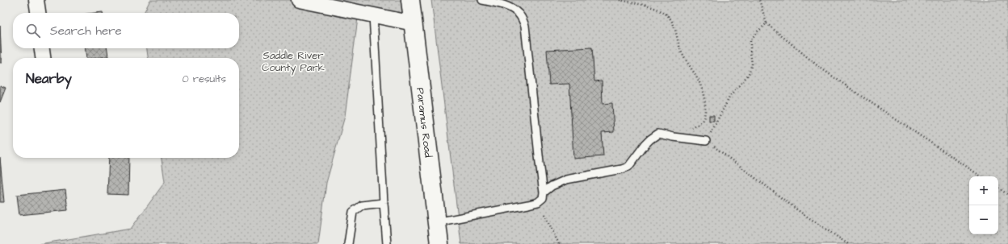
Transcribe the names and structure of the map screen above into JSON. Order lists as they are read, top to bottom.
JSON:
{
  "streets": {
    "main road": ["Paramus Road"]
  },
  "parks": ["Saddle River County Park"],
  "page": {
    "search": "Search here",
    "heading": ["Nearby", "0 results"],
    "map_buttons": ["+", "−"]
  }
}
